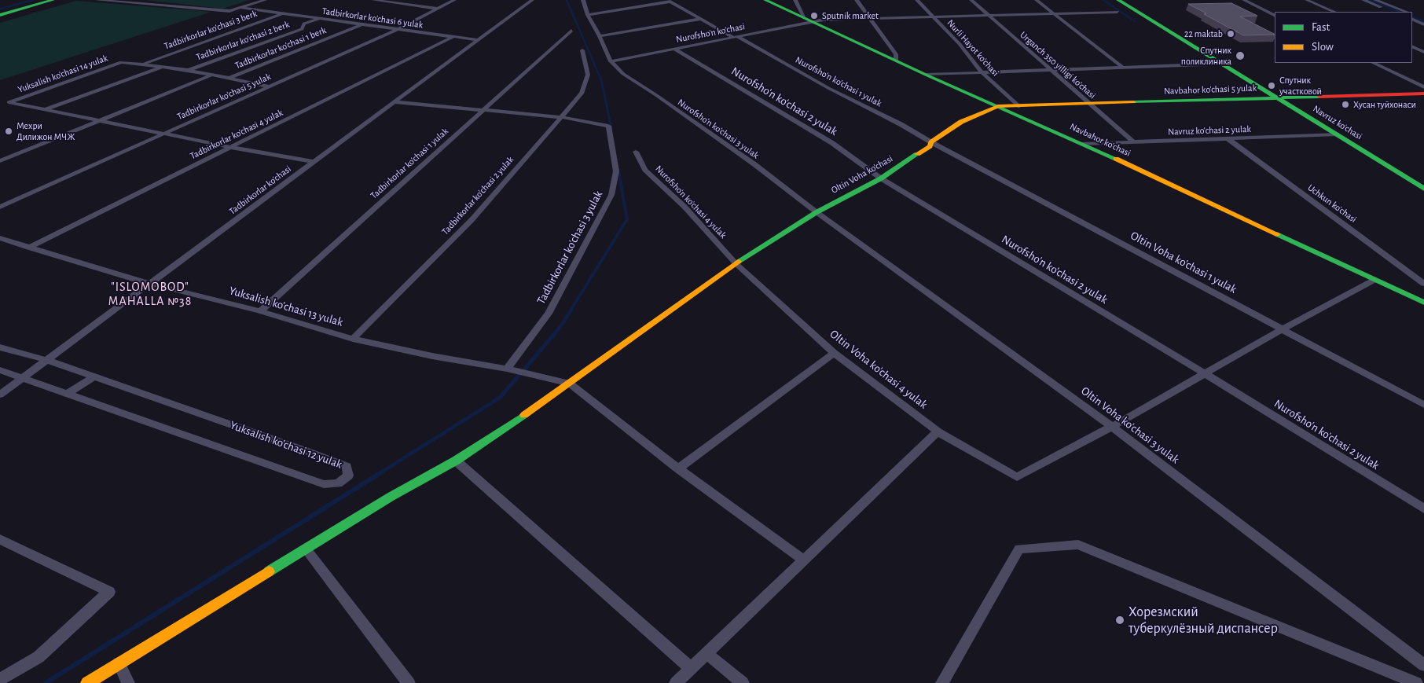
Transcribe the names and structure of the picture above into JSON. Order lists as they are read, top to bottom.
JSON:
{
  "streets": {
    "street": [
      "Tadbirkorlar ko'chasi 6 yulak",
      "Tadbirkorlar ko'chasi 3 berk",
      "Nurofsho'n ko'chasi",
      "Tadbirkorlar ko'chasi 2 berk",
      "Tadbirkorlar ko'chasi 1 berk",
      "Nurli Hayot ko'chasi",
      "Urganch 350 yilligi ko'chasi",
      "Yuksalish ko'chasi 14 yulak",
      "Nurofsho'n ko'chasi 1 yulak",
      "Navbahor ko'chasi 5 yulak",
      "Tadbirkorlar ko'chasi 5 yulak",
      "Nurofsho'n ko'chasi 2 yulak",
      "Navruz ko'chasi",
      "Nurofsho'n ko'chasi 3 yulak",
      "Navruz ko'chasi 2 yulak",
      "Tadbirkorlar ko'chasi 4 yulak",
      "Navbahor ko'chasi",
      "Tadbirkorlar ko'chasi 1 yulak",
      "Oltin Voha ko'chasi",
      "Tadbirkorlar ko'chasi",
      "Tadbirkorlar ko'chasi 2 yulak",
      "Nurofsho'n ko'chasi 4 yulak",
      "Uchkun ko'chasi",
      "Tadbirkorlar ko'chasi 3 yulak",
      "Oltin Voha ko'chasi 1 yulak",
      "Yuksalish ko'chasi 13 yulak",
      "Oltin Voha ko'chasi 4 yulak",
      "Oltin Voha ko'chasi 3 yulak",
      "Yuksalish ko'chasi 12 yulak"
    ]
  },
  "crossings": [
    ["Tadbirkorlar ko'chasi 6 yulak", "Tadbirkorlar ko'chasi 3 berk"],
    ["Tadbirkorlar ko'chasi 6 yulak", "Tadbirkorlar ko'chasi 2 berk"],
    ["Tadbirkorlar ko'chasi 6 yulak", "Tadbirkorlar ko'chasi 1 berk"],
    ["Tadbirkorlar ko'chasi 6 yulak", "Tadbirkorlar ko'chasi 5 yulak"],
    ["Tadbirkorlar ko'chasi 6 yulak", "Tadbirkorlar ko'chasi 4 yulak"],
    ["Tadbirkorlar ko'chasi 6 yulak", "Tadbirkorlar ko'chasi"],
    ["Tadbirkorlar ko'chasi 3 berk", "Yuksalish ko'chasi 14 yulak"],
    ["Nurofsho'n ko'chasi", "Nurli Hayot ko'chasi"],
    ["Nurofsho'n ko'chasi", "Urganch 350 yilligi ko'chasi"],
    ["Nurofsho'n ko'chasi", "Nurofsho'n ko'chasi 1 yulak"],
    ["Nurofsho'n ko'chasi", "Nurofsho'n ko'chasi 2 yulak"],
    ["Nurofsho'n ko'chasi", "Nurofsho'n ko'chasi 3 yulak"],
    ["Nurofsho'n ko'chasi", "Navbahor ko'chasi"],
    ["Nurli Hayot ko'chasi", "Navbahor ko'chasi 5 yulak"],
    ["Urganch 350 yilligi ko'chasi", "Navbahor ko'chasi 5 yulak"],
    ["Urganch 350 yilligi ko'chasi", "Navruz ko'chasi 2 yulak"],
    ["Yuksalish ko'chasi 14 yulak", "Tadbirkorlar ko'chasi 5 yulak"],
    ["Yuksalish ko'chasi 14 yulak", "Tadbirkorlar ko'chasi 4 yulak"],
    ["Yuksalish ko'chasi 14 yulak", "Tadbirkorlar ko'chasi"],
    ["Nurofsho'n ko'chasi 1 yulak", "Oltin Voha ko'chasi"],
    ["Nurofsho'n ko'chasi 1 yulak", "Oltin Voha ko'chasi 1 yulak"],
    ["Navbahor ko'chasi 5 yulak", "Navruz ko'chasi"],
    ["Navbahor ko'chasi 5 yulak", "Navbahor ko'chasi"],
    ["Navbahor ko'chasi 5 yulak", "Oltin Voha ko'chasi"],
    ["Nurofsho'n ko'chasi 2 yulak", "Oltin Voha ko'chasi"],
    ["Navruz ko'chasi", "Navruz ko'chasi 2 yulak"],
    ["Nurofsho'n ko'chasi 3 yulak", "Oltin Voha ko'chasi"],
    ["Nurofsho'n ko'chasi 3 yulak", "Oltin Voha ko'chasi 3 yulak"],
    ["Navruz ko'chasi 2 yulak", "Navbahor ko'chasi"],
    ["Navruz ko'chasi 2 yulak", "Uchkun ko'chasi"],
    ["Tadbirkorlar ko'chasi 4 yulak", "Yuksalish ko'chasi 13 yulak"],
    ["Navbahor ko'chasi", "Oltin Voha ko'chasi"],
    ["Tadbirkorlar ko'chasi 1 yulak", "Yuksalish ko'chasi 13 yulak"],
    ["Oltin Voha ko'chasi", "Nurofsho'n ko'chasi 4 yulak"],
    ["Oltin Voha ko'chasi", "Oltin Voha ko'chasi 1 yulak"],
    ["Oltin Voha ko'chasi", "Yuksalish ko'chasi 13 yulak"],
    ["Oltin Voha ko'chasi", "Oltin Voha ko'chasi 4 yulak"],
    ["Oltin Voha ko'chasi", "Oltin Voha ko'chasi 3 yulak"],
    ["Tadbirkorlar ko'chasi", "Yuksalish ko'chasi 13 yulak"],
    ["Tadbirkorlar ko'chasi", "Yuksalish ko'chasi 12 yulak"],
    ["Tadbirkorlar ko'chasi 2 yulak", "Tadbirkorlar ko'chasi 3 yulak"],
    ["Tadbirkorlar ko'chasi 2 yulak", "Yuksalish ko'chasi 13 yulak"],
    ["Nurofsho'n ko'chasi 4 yulak", "Oltin Voha ko'chasi 4 yulak"],
    ["Tadbirkorlar ko'chasi 3 yulak", "Yuksalish ko'chasi 13 yulak"],
    ["Oltin Voha ko'chasi 4 yulak", "Oltin Voha ko'chasi 3 yulak"]
  ],
  "districts": ["\"ISLOMOBOD\" MAHALLA №38"],
  "places": [
    "Sputnik market",
    "22 maktab",
    "Спутник поликлиника",
    "Спутник участковой",
    "Хусан туйхонаси",
    "Мехри Дилижон МЧЖ",
    "Хорезмский туберкулёзный диспансер"
  ],
  "legend": ["Fast", "Slow"]
}
